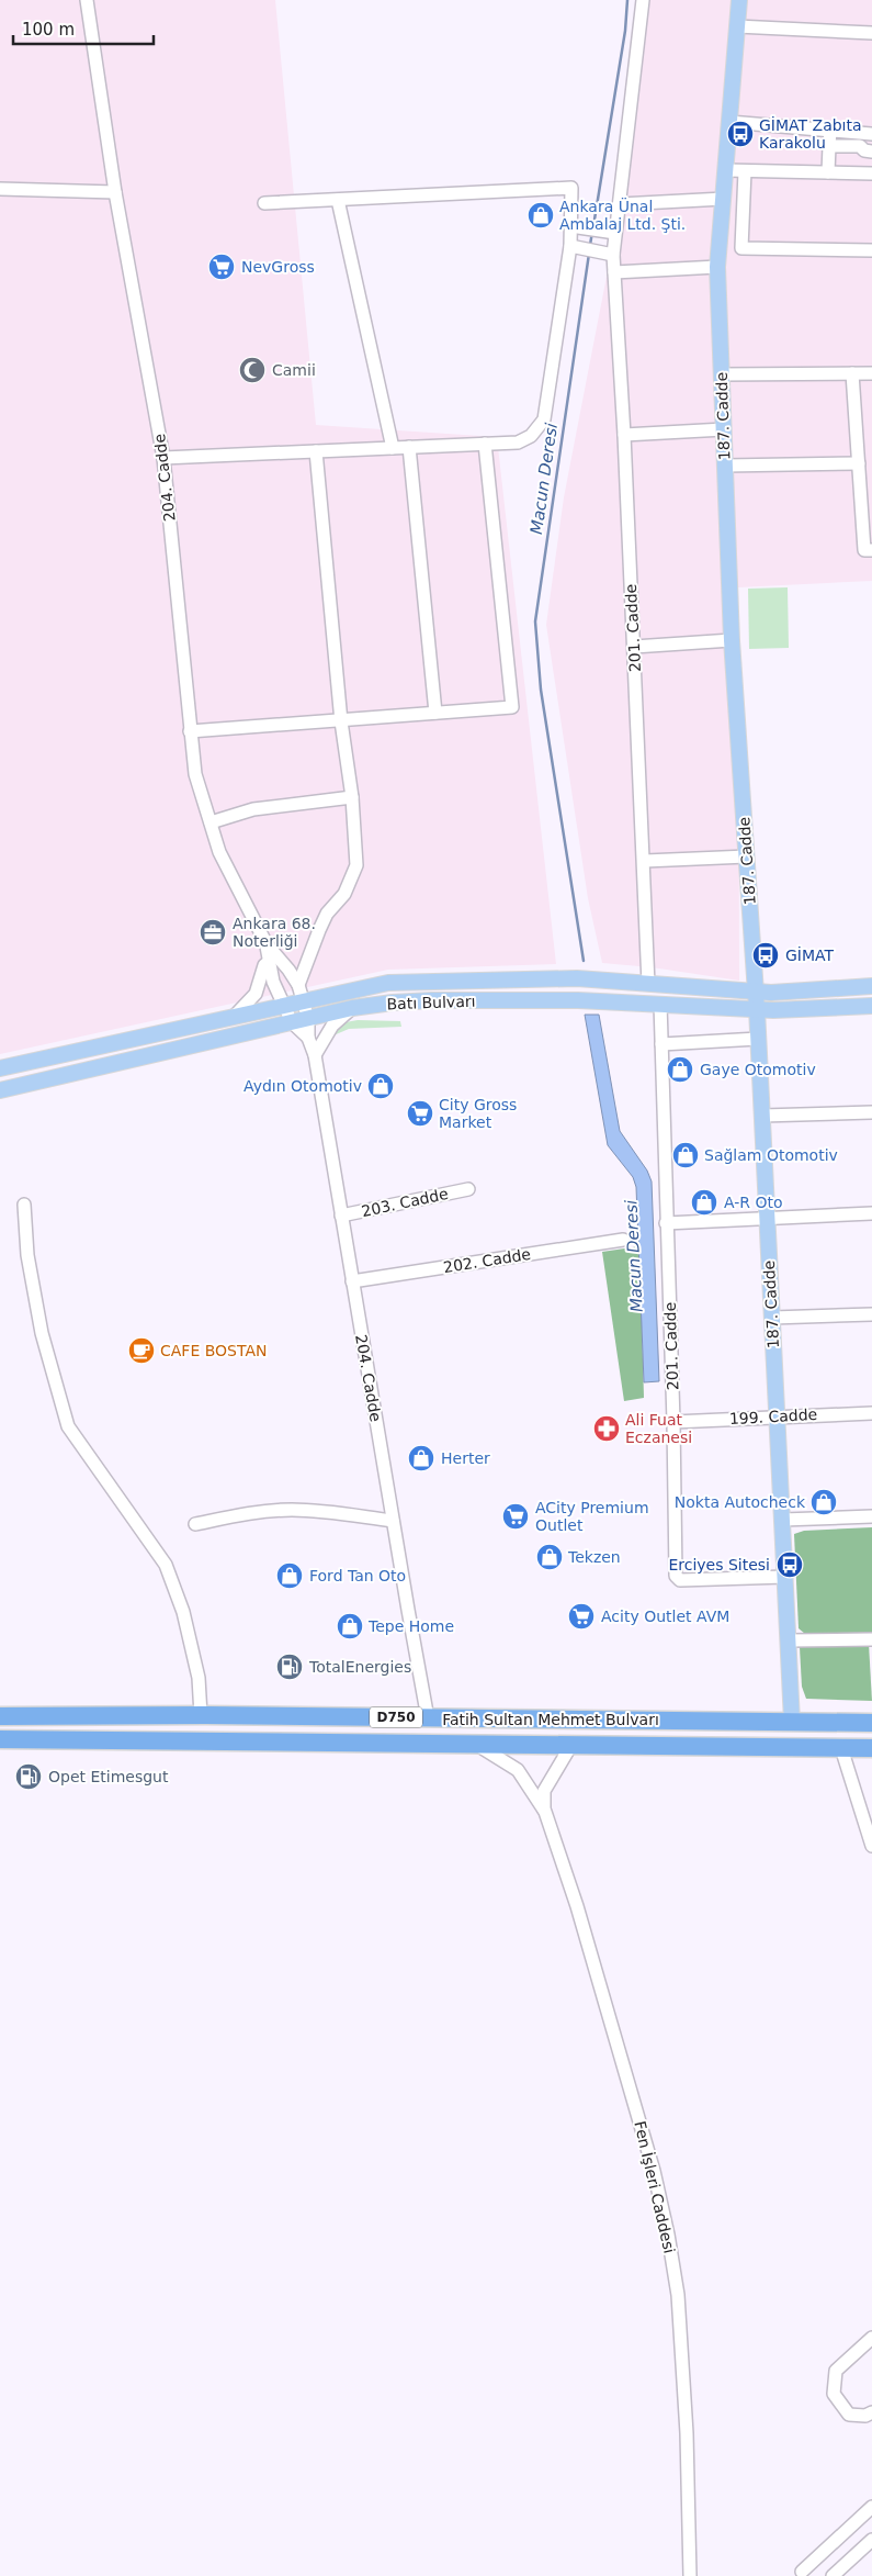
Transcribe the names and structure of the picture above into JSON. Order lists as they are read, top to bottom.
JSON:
{
  "streets": {
    "highway": ["D750", "Fatih Sultan Mehmet Bulvarı"],
    "main road": ["187. Cadde", "Batı Bulvarı"],
    "street": [
      "204. Cadde",
      "201. Cadde",
      "203. Cadde",
      "202. Cadde",
      "199. Cadde",
      "Fen İşleri Caddesi"
    ]
  },
  "crossings": [
    ["187. Cadde", "201. Cadde"],
    ["187. Cadde", "Batı Bulvarı"],
    ["187. Cadde", "199. Cadde"],
    ["187. Cadde", "Fatih Sultan Mehmet Bulvarı"],
    ["204. Cadde", "Batı Bulvarı"],
    ["204. Cadde", "203. Cadde"],
    ["204. Cadde", "202. Cadde"],
    ["204. Cadde", "Fatih Sultan Mehmet Bulvarı"],
    ["201. Cadde", "Batı Bulvarı"],
    ["201. Cadde", "199. Cadde"]
  ],
  "water": ["Macun Deresi"],
  "places": {
    "bus stop": ["GİMAT Zabıta Karakolu", "GİMAT", "Erciyes Sitesi"],
    "shop": [
      "Ankara Ünal Ambalaj Ltd. Şti.",
      "Gaye Otomotiv",
      "Aydın Otomotiv",
      "Sağlam Otomotiv",
      "A-R Oto",
      "Herter",
      "Nokta Autocheck",
      "Tekzen",
      "Ford Tan Oto",
      "Tepe Home"
    ],
    "supermarket": [
      "NevGross",
      "City Gross Market",
      "ACity Premium Outlet",
      "Acity Outlet AVM"
    ],
    "mosque": ["Camii"],
    "office": ["Ankara 68. Noterliği"],
    "cafe": ["CAFE BOSTAN"],
    "pharmacy": ["Ali Fuat Eczanesi"],
    "fuel station": ["TotalEnergies", "Opet Etimesgut"]
  },
  "scale_bar": "100 m"
}
